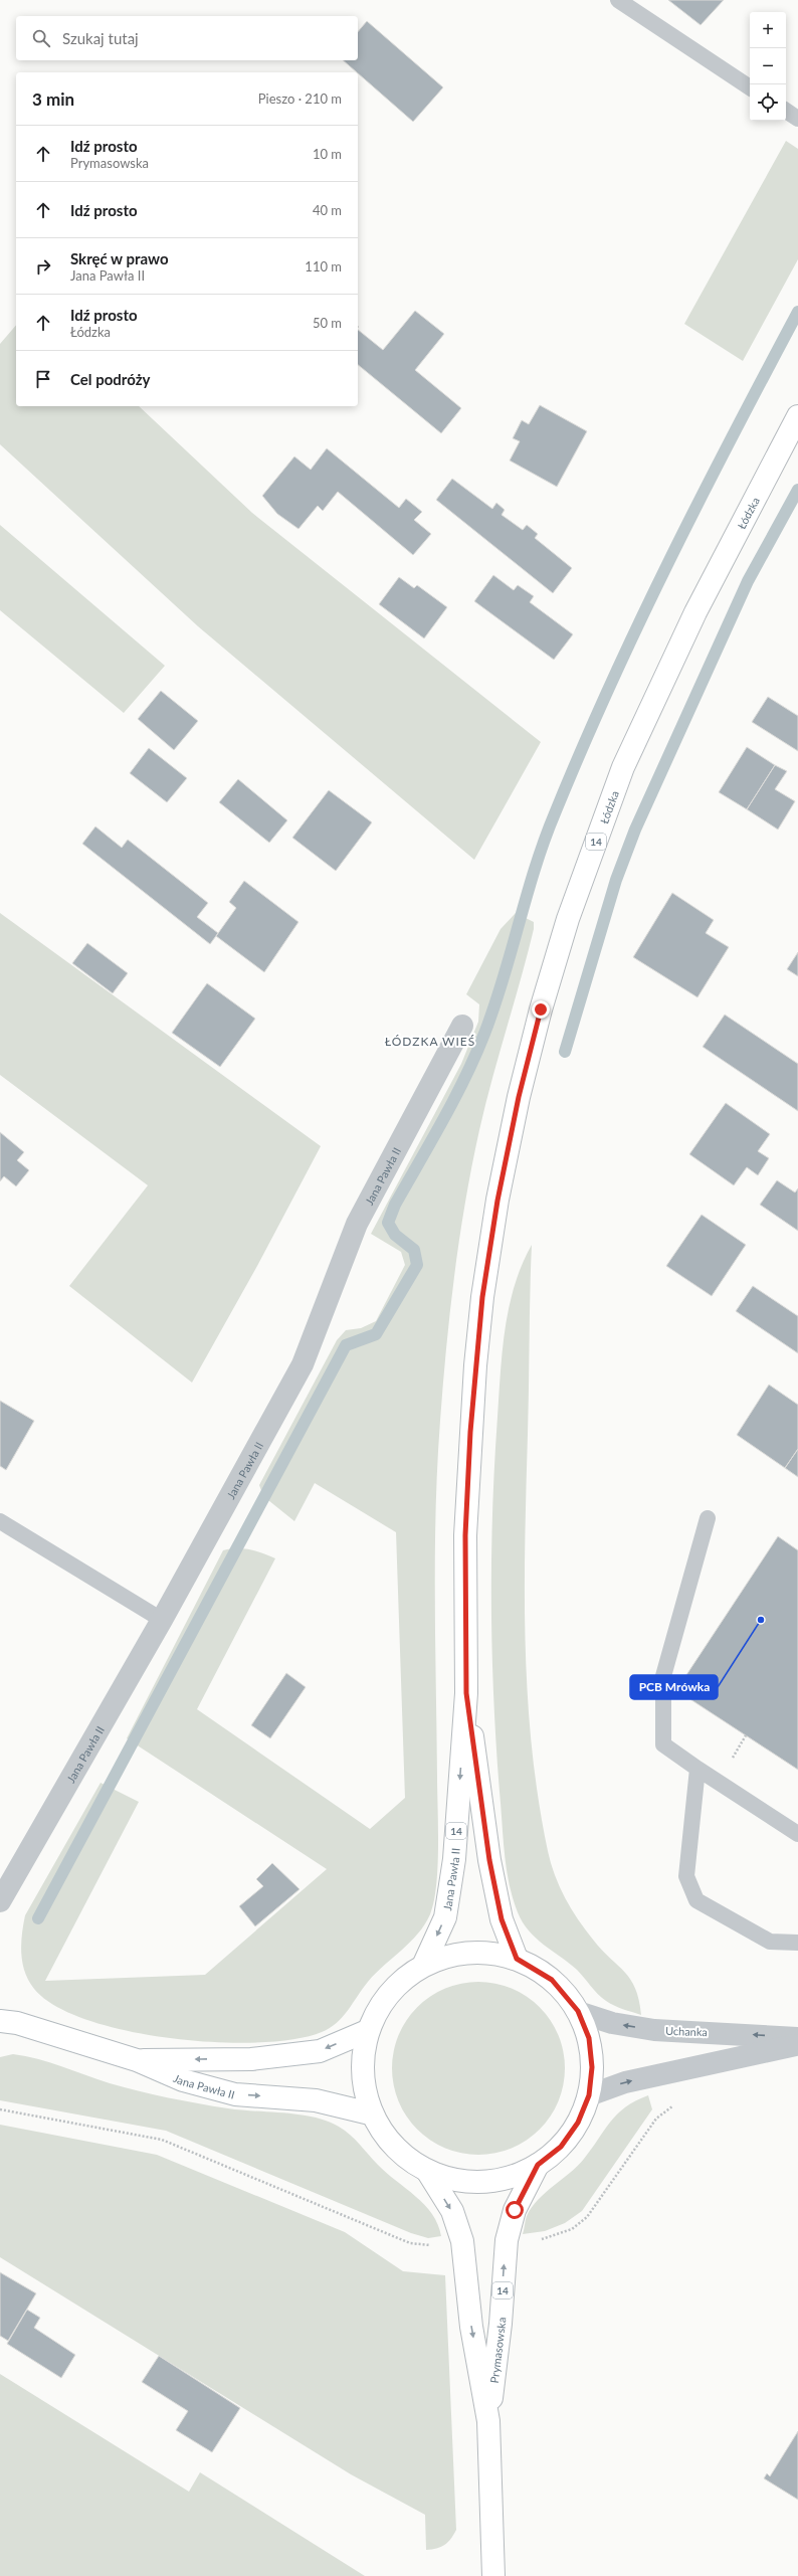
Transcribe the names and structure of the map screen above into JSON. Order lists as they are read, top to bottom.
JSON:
{
  "streets": {
    "main road": [
      "Łódzka",
      "14",
      "Jana Pawła II",
      "Prymasowska"
    ],
    "street": ["Uchanka"]
  },
  "crossings": [
    ["Łódzka", "Jana Pawła II"],
    ["14", "Jana Pawła II"],
    ["14", "Uchanka"],
    ["14", "Prymasowska"]
  ],
  "districts": ["ŁÓDZKA WIEŚ"],
  "places": ["PCB Mrówka"],
  "page": {
    "map_buttons": ["+", "−"],
    "search": "Szukaj tutaj",
    "heading": ["3 min", "Pieszo · 210 m"],
    "list": [
      ["Idź prosto", "Prymasowska", "10 m"],
      ["Idź prosto", "40 m"],
      ["Skręć w prawo", "Jana Pawła II", "110 m"],
      ["Idź prosto", "Łódzka", "50 m"],
      "Cel podróży"
    ]
  }
}
